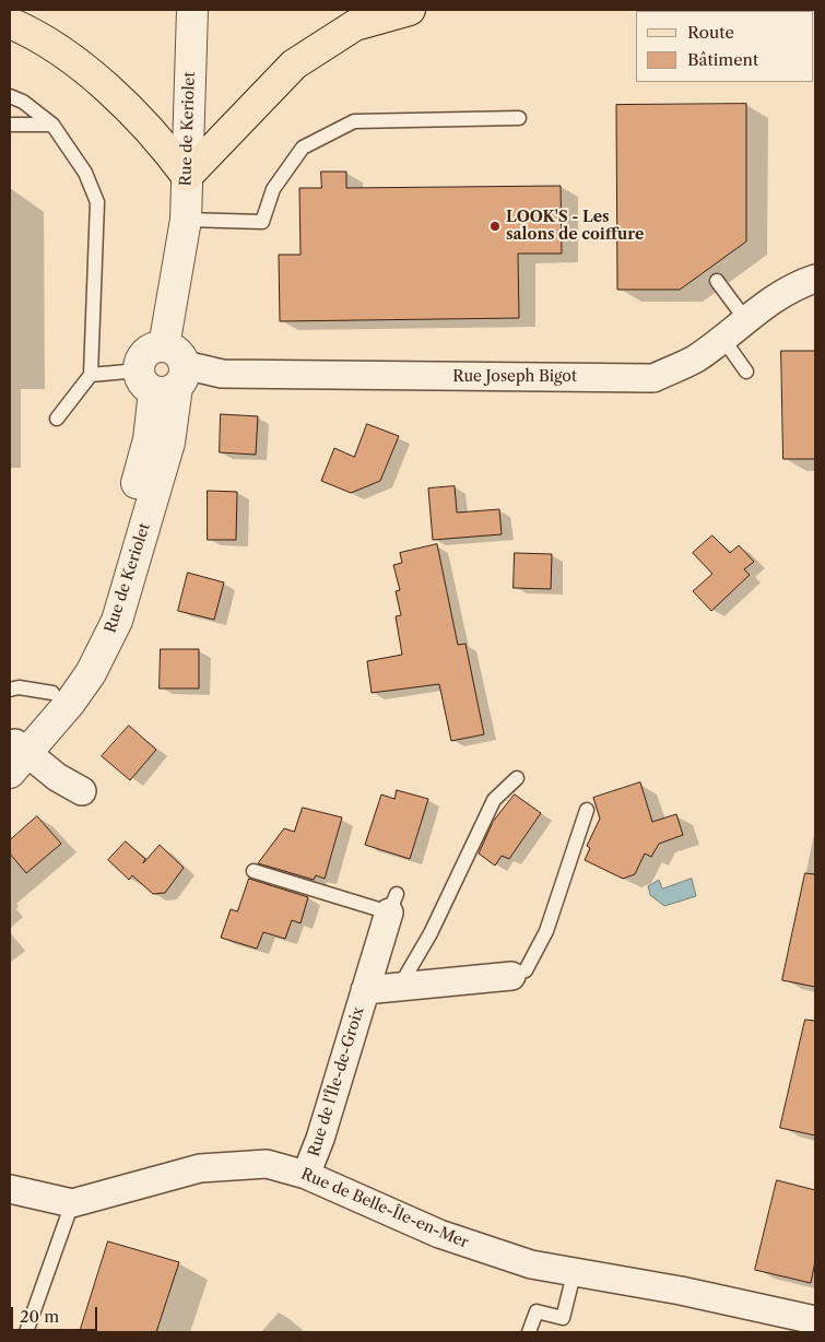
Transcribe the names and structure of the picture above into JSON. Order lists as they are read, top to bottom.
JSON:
{
  "streets": {
    "street": [
      "Rue de Keriolet",
      "Rue Joseph Bigot",
      "Rue de l'Île-de-Groix",
      "Rue de Belle-Île-en-Mer"
    ]
  },
  "crossings": [
    ["Rue de Keriolet", "Rue Joseph Bigot"],
    ["Rue de l'Île-de-Groix", "Rue de Belle-Île-en-Mer"]
  ],
  "places": ["LOOK'S - Les salons de coiffure"],
  "legend": ["Route", "Bâtiment"],
  "scale_bar": "20 m"
}
